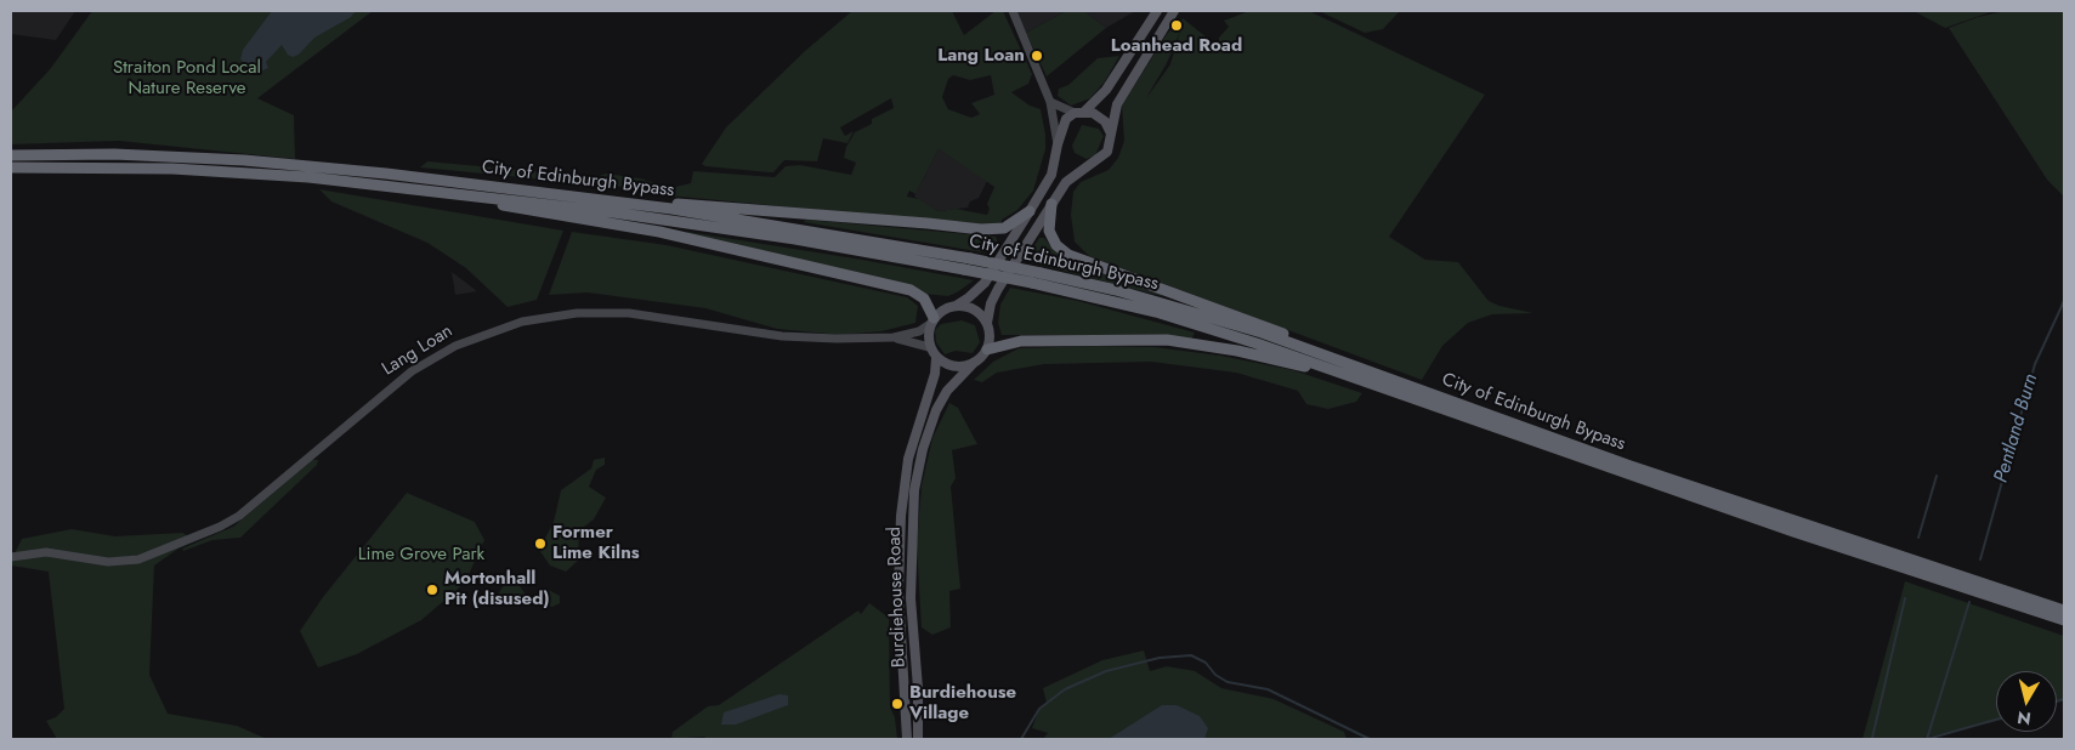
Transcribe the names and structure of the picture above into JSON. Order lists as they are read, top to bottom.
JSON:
{
  "streets": {
    "highway": ["City of Edinburgh Bypass"],
    "main road": ["Burdiehouse Road"],
    "street": ["Lang Loan"]
  },
  "crossings": [
    ["Lang Loan", "Burdiehouse Road"]
  ],
  "water": ["Pentland Burn"],
  "parks": ["Straiton Pond Local Nature Reserve", "Lime Grove Park"],
  "places": [
    "Loanhead Road",
    "Lang Loan",
    "Former Lime Kilns",
    "Mortonhall Pit (disused)",
    "Burdiehouse Village"
  ],
  "north": "bottom"
}
